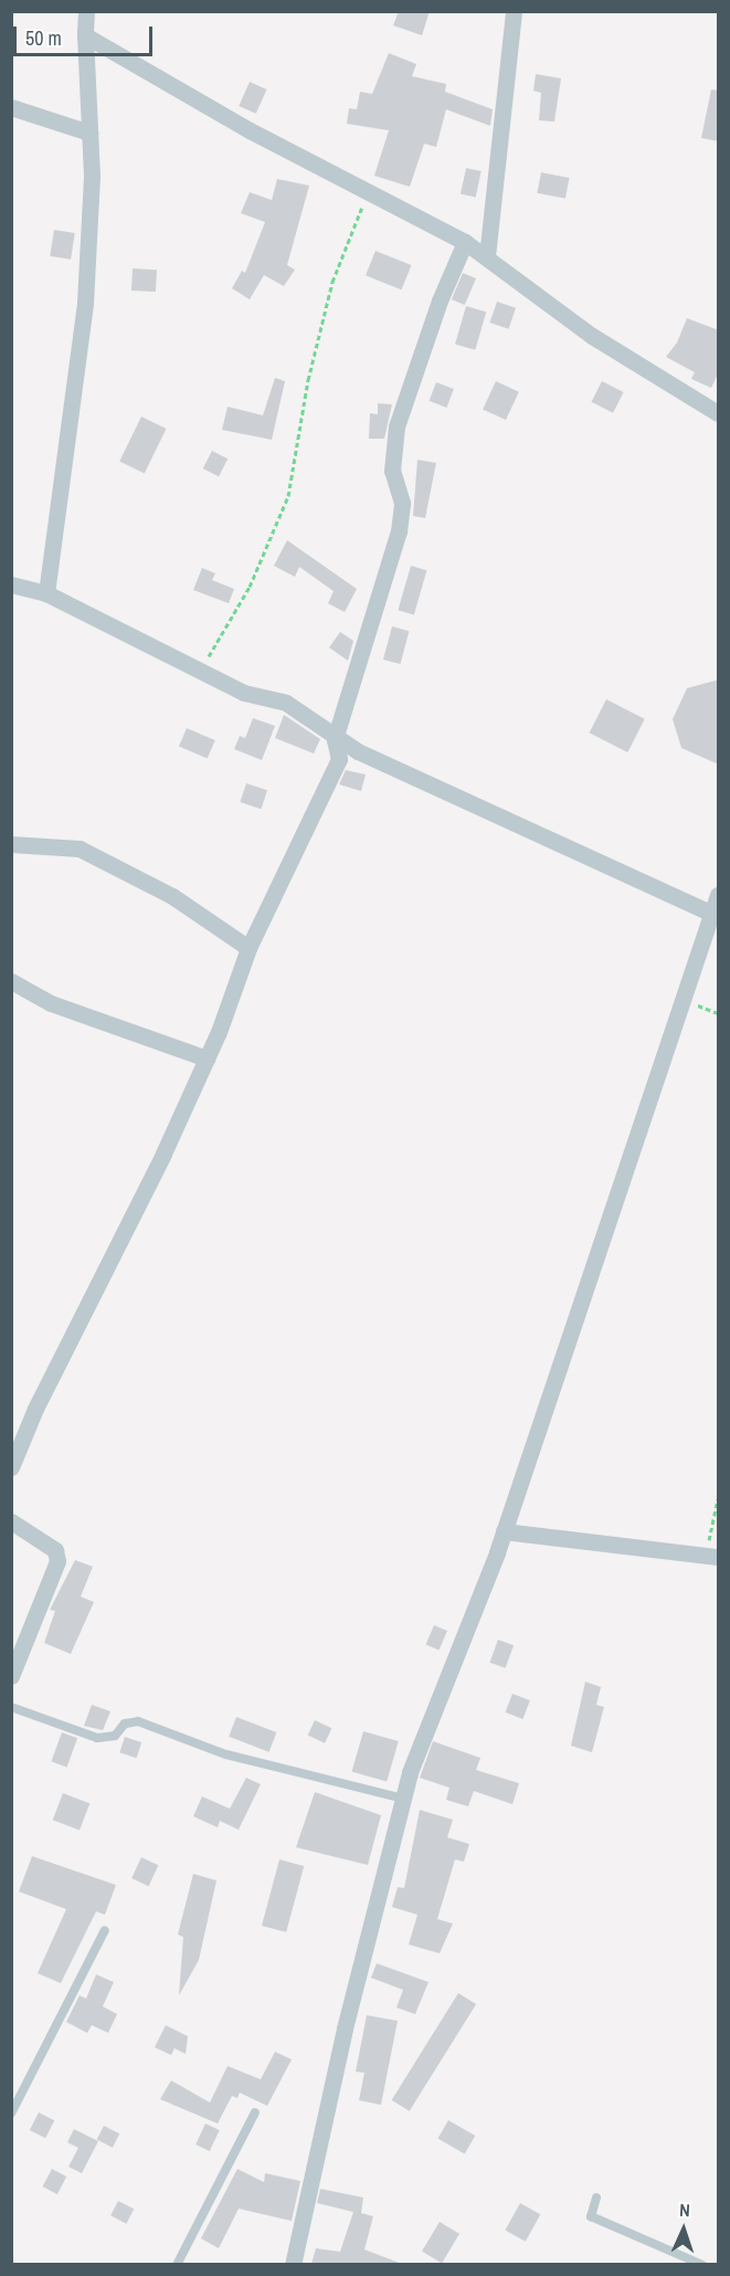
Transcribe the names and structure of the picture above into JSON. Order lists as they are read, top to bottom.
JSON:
{
  "scale_bar": "50 m",
  "north": "top"
}
